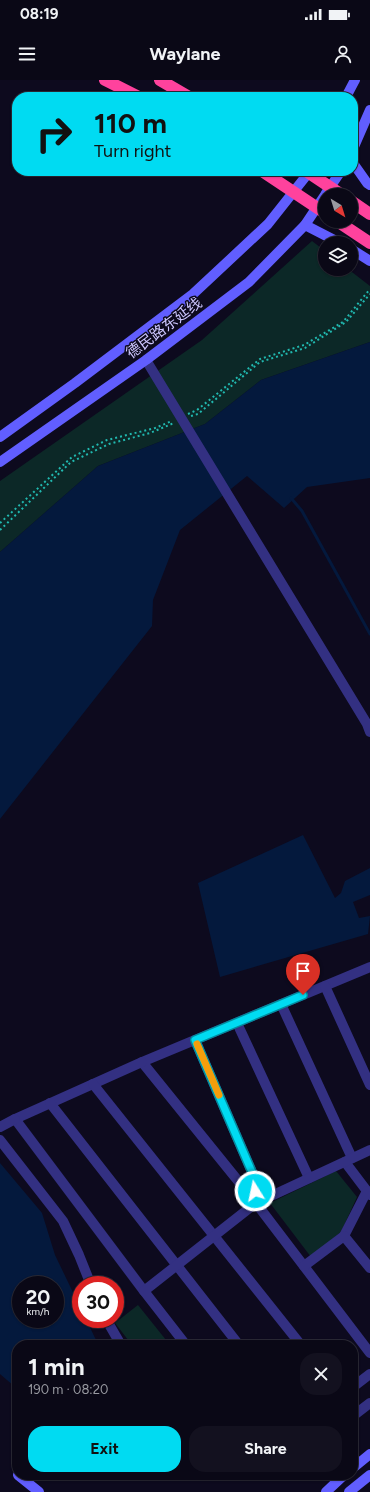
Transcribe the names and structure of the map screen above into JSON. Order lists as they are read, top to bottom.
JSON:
{
  "streets": {
    "main road": ["德民路东延线"]
  },
  "north": "bottom right",
  "page": {
    "status": "08:19",
    "header": "Waylane",
    "turn": ["110 m", "Turn right"],
    "speed": "20 km/h",
    "limit": "30",
    "heading": ["1 min", "190 m · 08:20"],
    "buttons": ["Exit", "Share"]
  }
}
